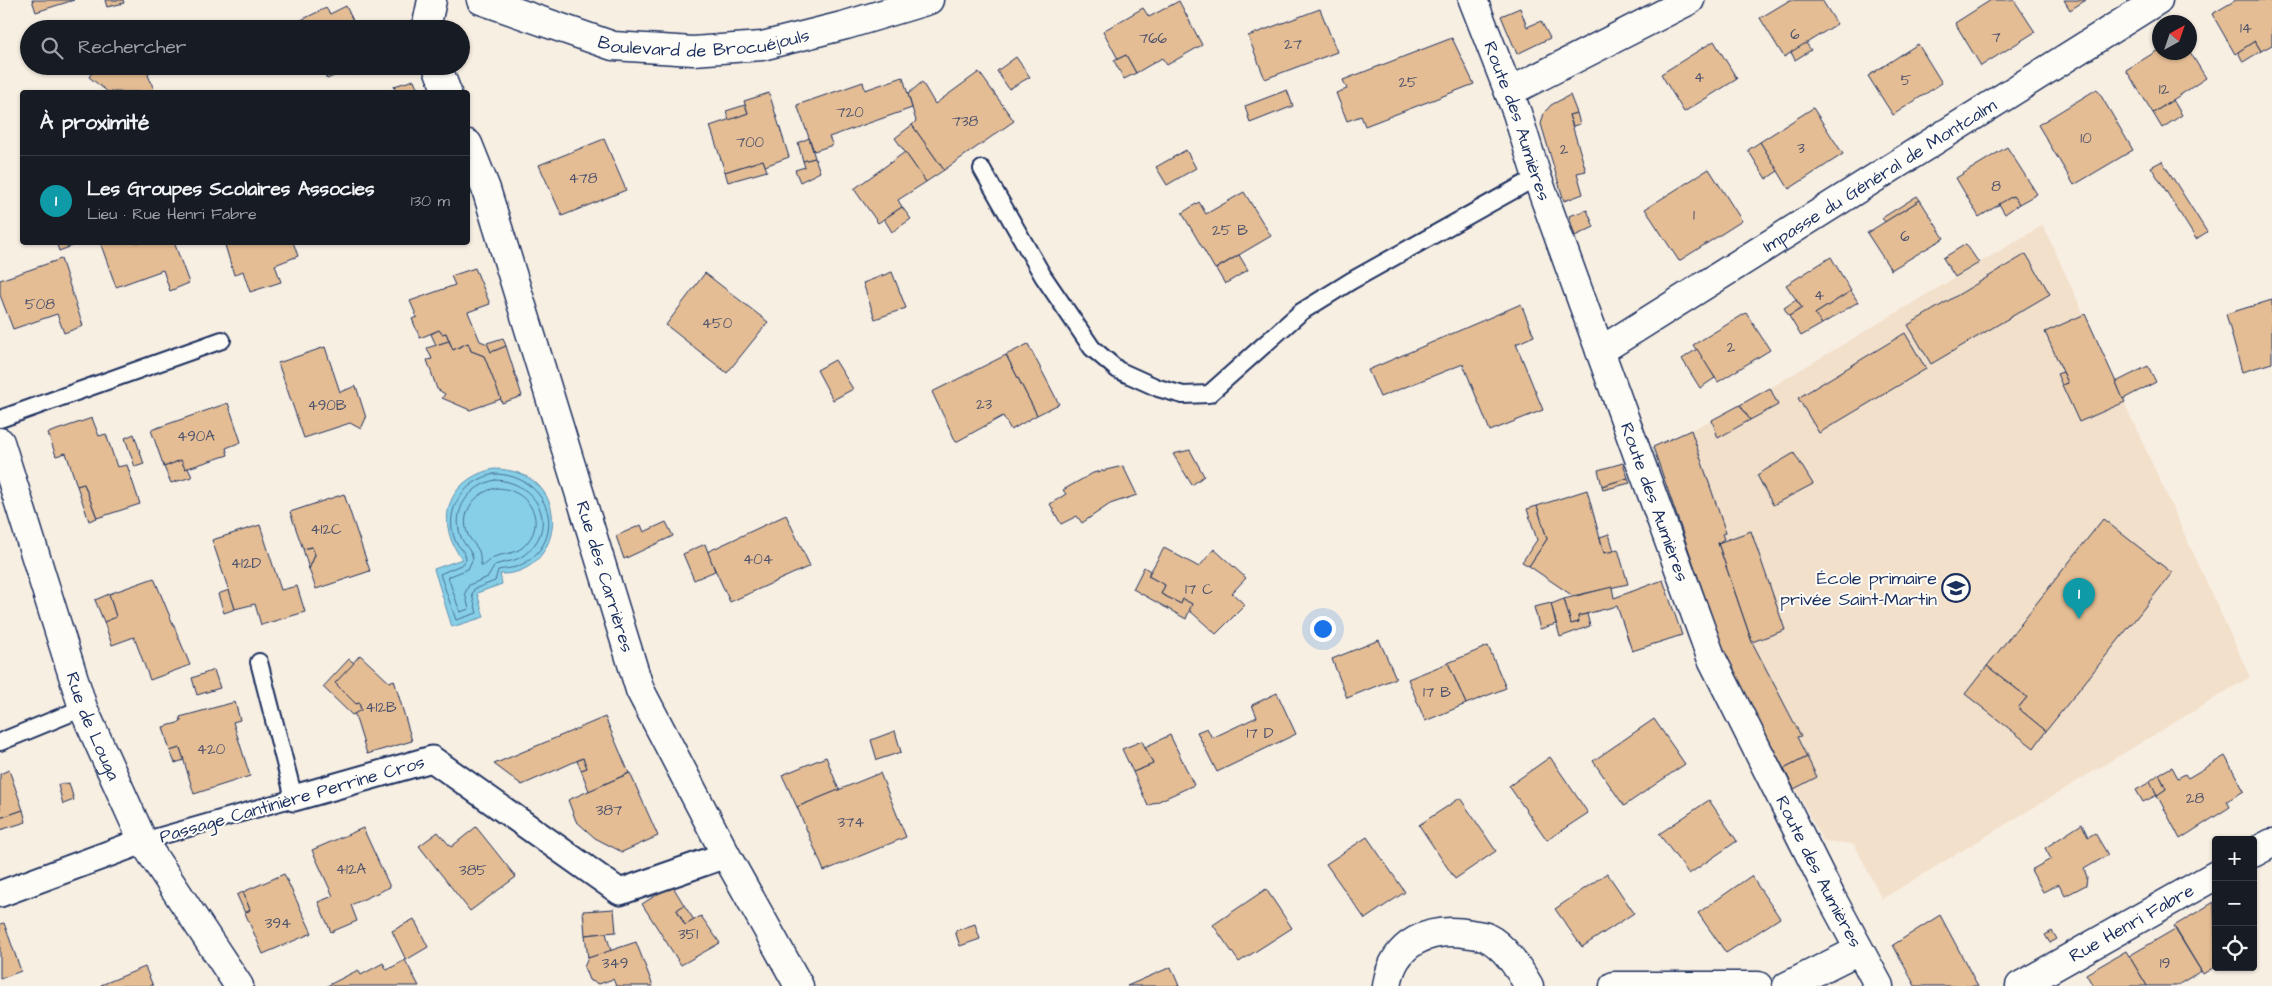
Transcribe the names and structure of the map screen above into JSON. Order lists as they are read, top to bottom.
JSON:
{
  "streets": {
    "street": [
      "Boulevard de Brocuéjouls",
      "Route des Aumières",
      "Impasse du Général de Montcalm",
      "Rue des Carrières",
      "Rue de Louga",
      "Passage Cantinière Perrine Cros",
      "Rue Henri Fabre"
    ]
  },
  "crossings": [
    ["Route des Aumières", "Impasse du Général de Montcalm"],
    ["Rue des Carrières", "Passage Cantinière Perrine Cros"],
    ["Rue de Louga", "Passage Cantinière Perrine Cros"]
  ],
  "places": {
    "school or university": ["École primaire privée Saint-Martin"]
  },
  "house_numbers": [
    "14",
    "6",
    "7",
    "766",
    "27",
    "4",
    "5",
    "25",
    "12",
    "720",
    "738",
    "10",
    "700",
    "3",
    "2",
    "478",
    "8",
    "1",
    "25 B",
    "6",
    "4",
    "508",
    "450",
    "2",
    "23",
    "490B",
    "490A",
    "412C",
    "404",
    "412D",
    "17 C",
    "17 B",
    "412B",
    "17 D",
    "420",
    "28",
    "387",
    "374",
    "412A",
    "385",
    "394",
    "351",
    "349",
    "19"
  ],
  "north": "top right",
  "page": {
    "search": "Rechercher",
    "heading": "À proximité",
    "list": [
      {
        "mark": "1",
        "name": "Les Groupes Scolaires Associes",
        "note": "Lieu · Rue Henri Fabre",
        "value": "130 m"
      }
    ],
    "pins": "1",
    "map_buttons": ["+", "−"]
  }
}
